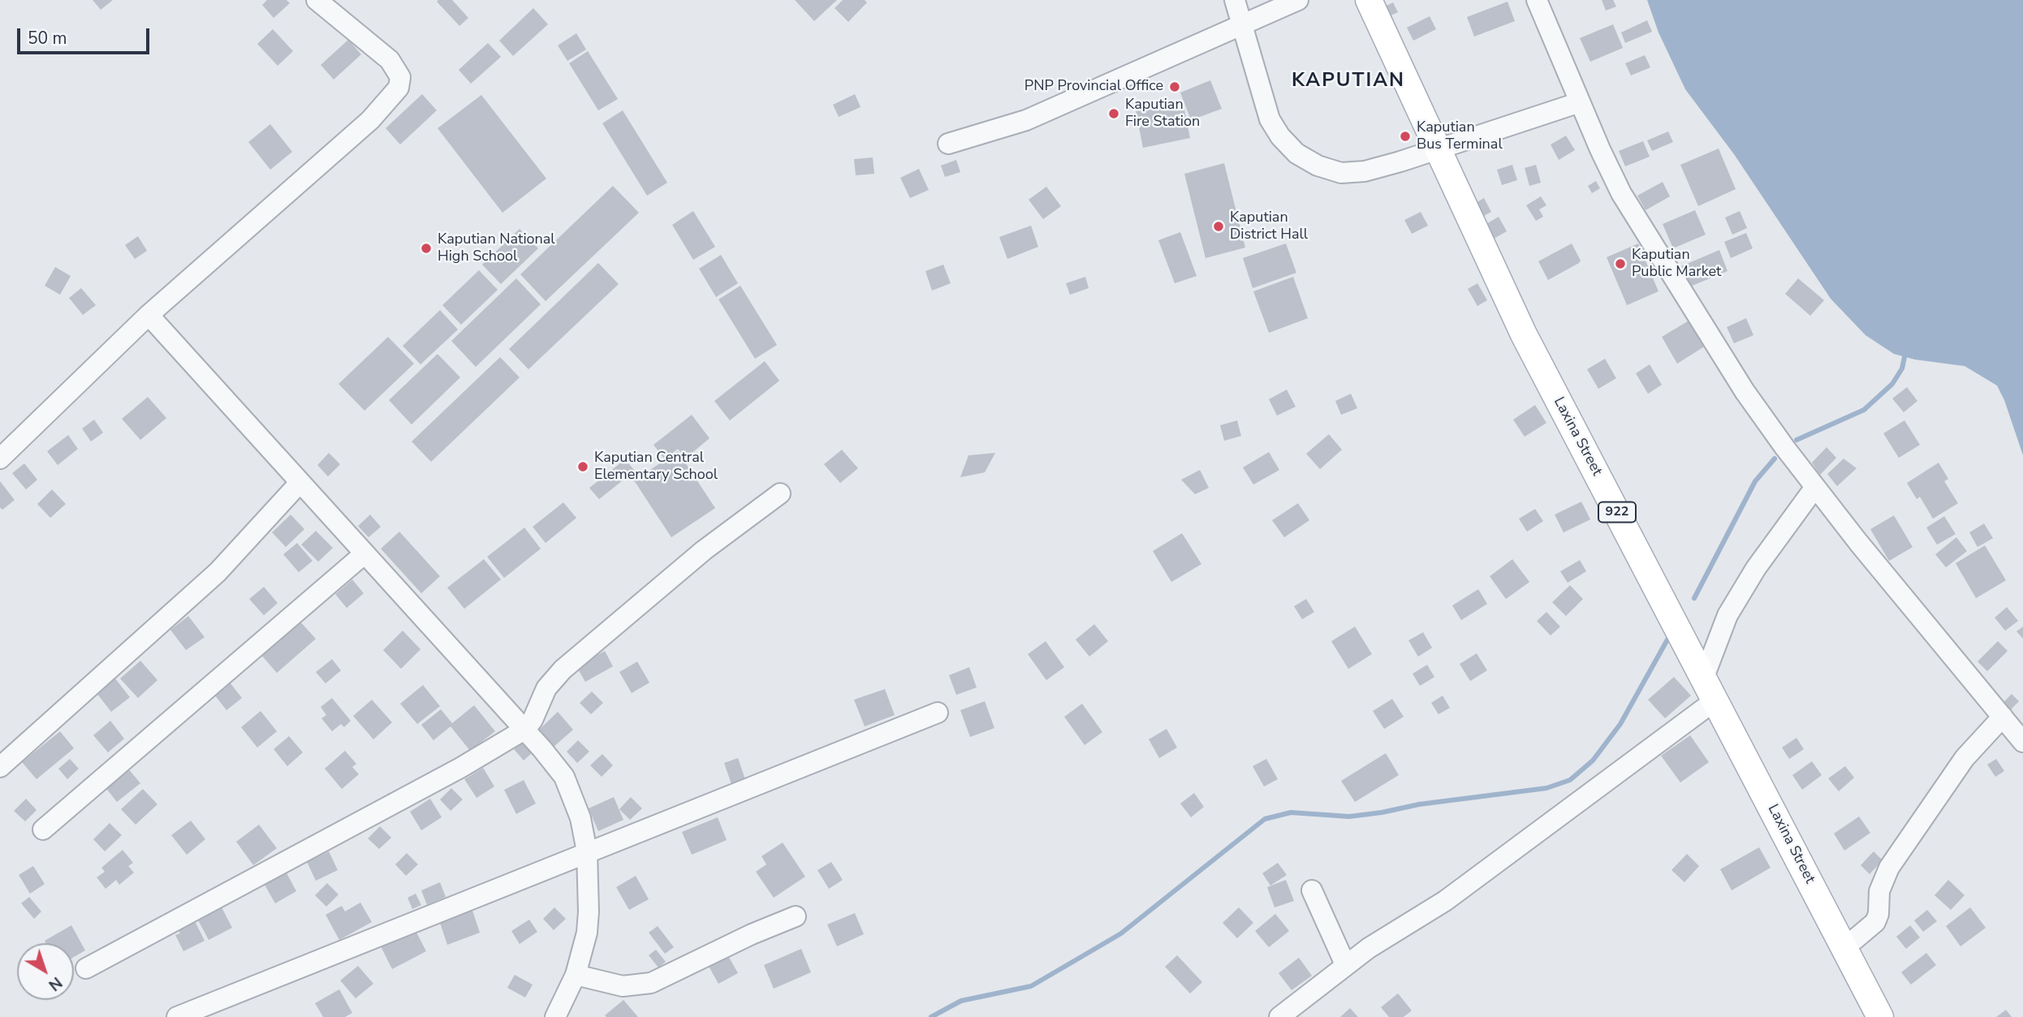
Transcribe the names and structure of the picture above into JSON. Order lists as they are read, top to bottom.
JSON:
{
  "streets": {
    "main road": ["Laxina Street", "922"]
  },
  "districts": ["KAPUTIAN"],
  "places": [
    "PNP Provincial Office",
    "Kaputian Fire Station",
    "Kaputian Bus Terminal",
    "Kaputian District Hall",
    "Kaputian National High School",
    "Kaputian Public Market",
    "Kaputian Central Elementary School"
  ],
  "scale_bar": "50 m",
  "north": "bottom right"
}
